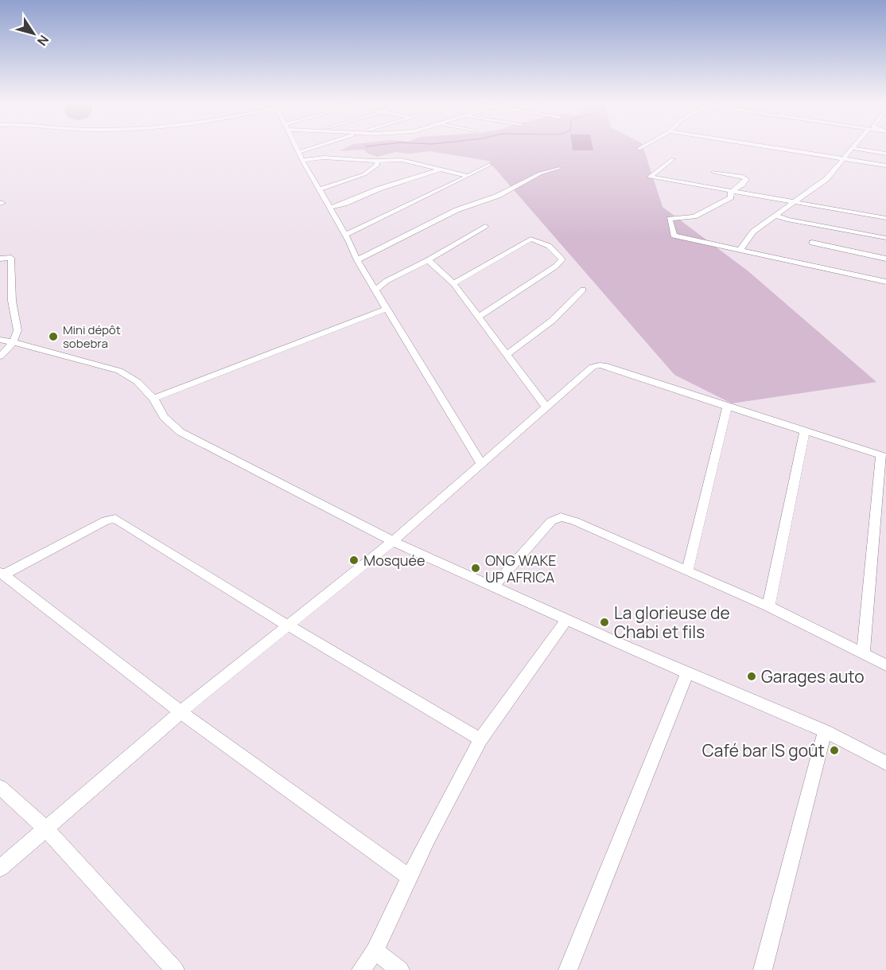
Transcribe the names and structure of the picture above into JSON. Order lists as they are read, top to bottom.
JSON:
{
  "places": [
    "Mini dépôt sobebra",
    "Mosquée",
    "ONG WAKE UP AFRICA",
    "La glorieuse de Chabi et fils",
    "Garages auto",
    "Café bar IS goût"
  ],
  "north": "bottom right"
}
